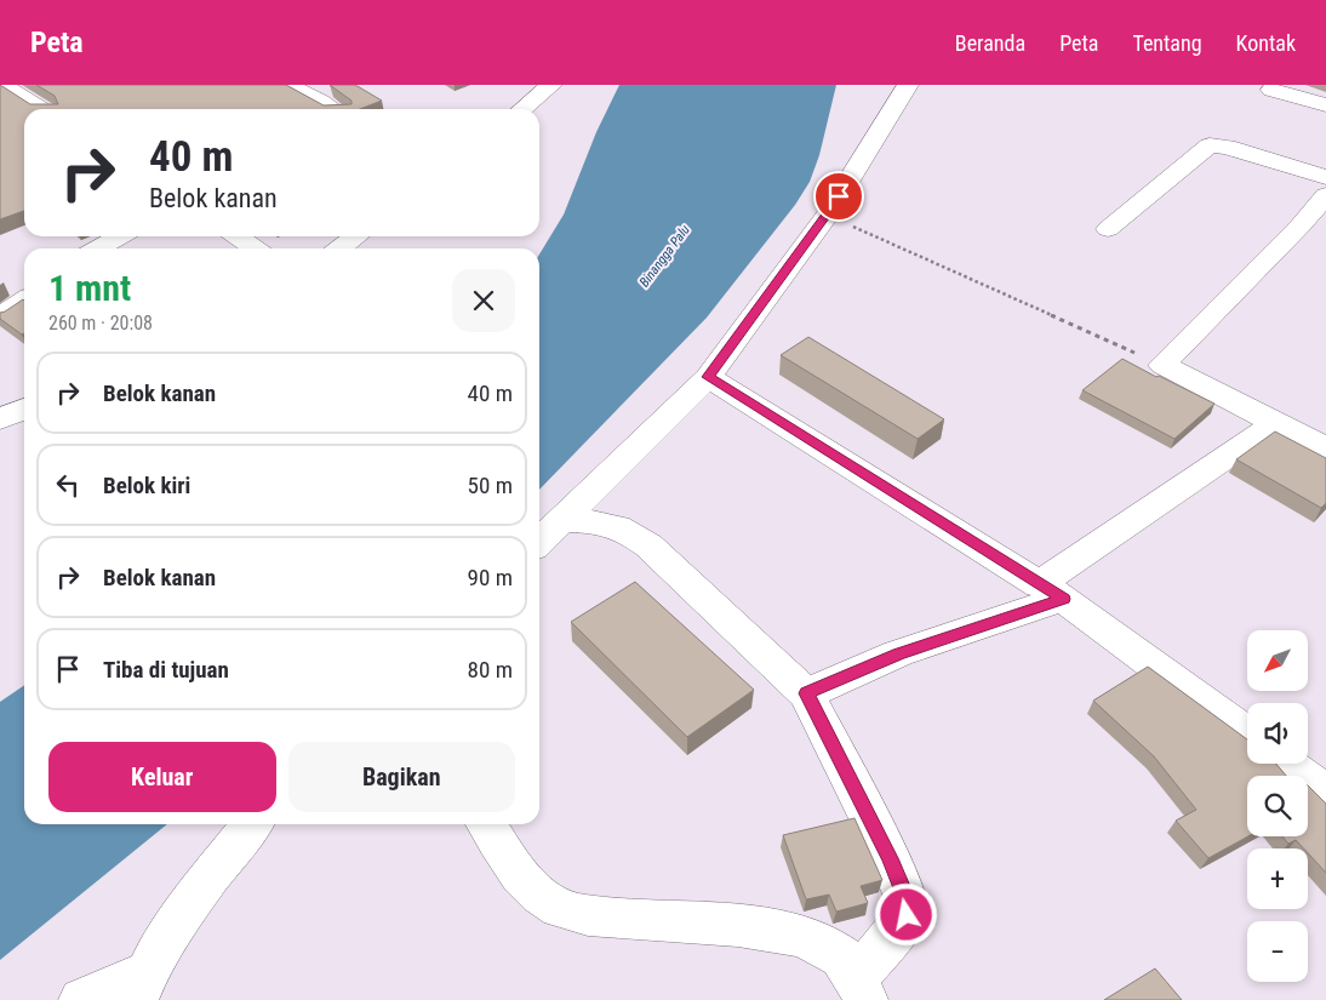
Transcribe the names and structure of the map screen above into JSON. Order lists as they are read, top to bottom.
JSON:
{
  "water": ["Binangga Palu"],
  "north": "bottom left",
  "page": {
    "header": "Peta",
    "nav": [
      "Beranda",
      "Peta",
      "Tentang",
      "Kontak"
    ],
    "turn": ["40 m", "Belok kanan"],
    "heading": ["1 mnt", "260 m · 20:08"],
    "list": [
      {
        "name": "Belok kanan",
        "value": "40 m"
      },
      {
        "name": "Belok kiri",
        "value": "50 m"
      },
      {
        "name": "Belok kanan",
        "value": "90 m"
      },
      {
        "name": "Tiba di tujuan",
        "value": "80 m"
      }
    ],
    "map_buttons": ["+", "−"],
    "buttons": ["Keluar", "Bagikan"]
  }
}
